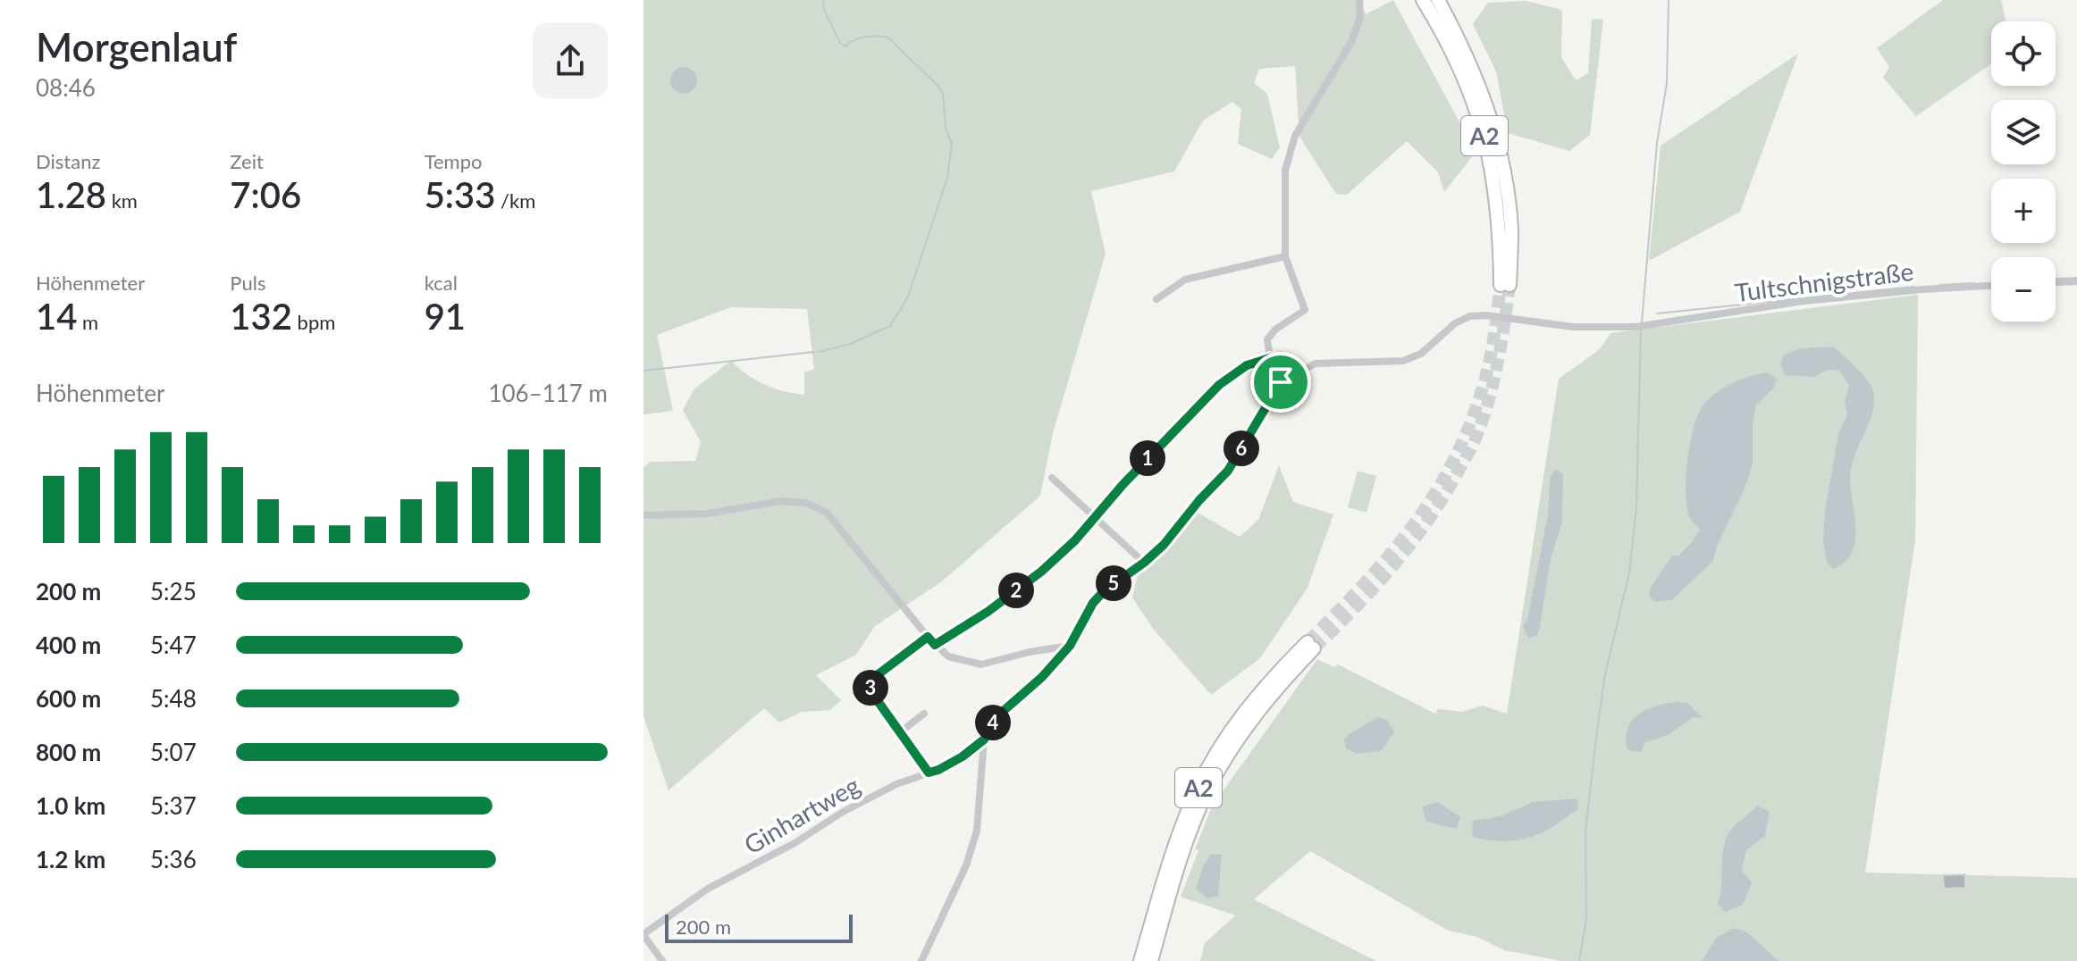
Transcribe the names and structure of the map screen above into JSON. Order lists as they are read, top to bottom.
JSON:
{
  "streets": {
    "highway": ["A2"],
    "street": ["Tultschnigstraße", "Ginhartweg"]
  },
  "scale_bar": "200 m",
  "page": {
    "heading": ["Morgenlauf", "08:46"],
    "map_buttons": ["+", "−"],
    "stats": [
      ["Distanz", "1.28 km"],
      ["Zeit", "7:06"],
      ["Tempo", "5:33 /km"],
      ["Höhenmeter", "14 m"],
      ["Puls", "132 bpm"],
      ["kcal", "91"]
    ],
    "chart": ["Höhenmeter", "106–117 m"],
    "pins": [
      "6",
      "1",
      "5",
      "2",
      "3",
      "4"
    ],
    "list": [
      {
        "name": "200 m",
        "note": "5:25"
      },
      {
        "name": "400 m",
        "note": "5:47"
      },
      {
        "name": "600 m",
        "note": "5:48"
      },
      {
        "name": "800 m",
        "note": "5:07"
      },
      {
        "name": "1.0 km",
        "note": "5:37"
      },
      {
        "name": "1.2 km",
        "note": "5:36"
      }
    ],
    "scale": "200 m"
  }
}
